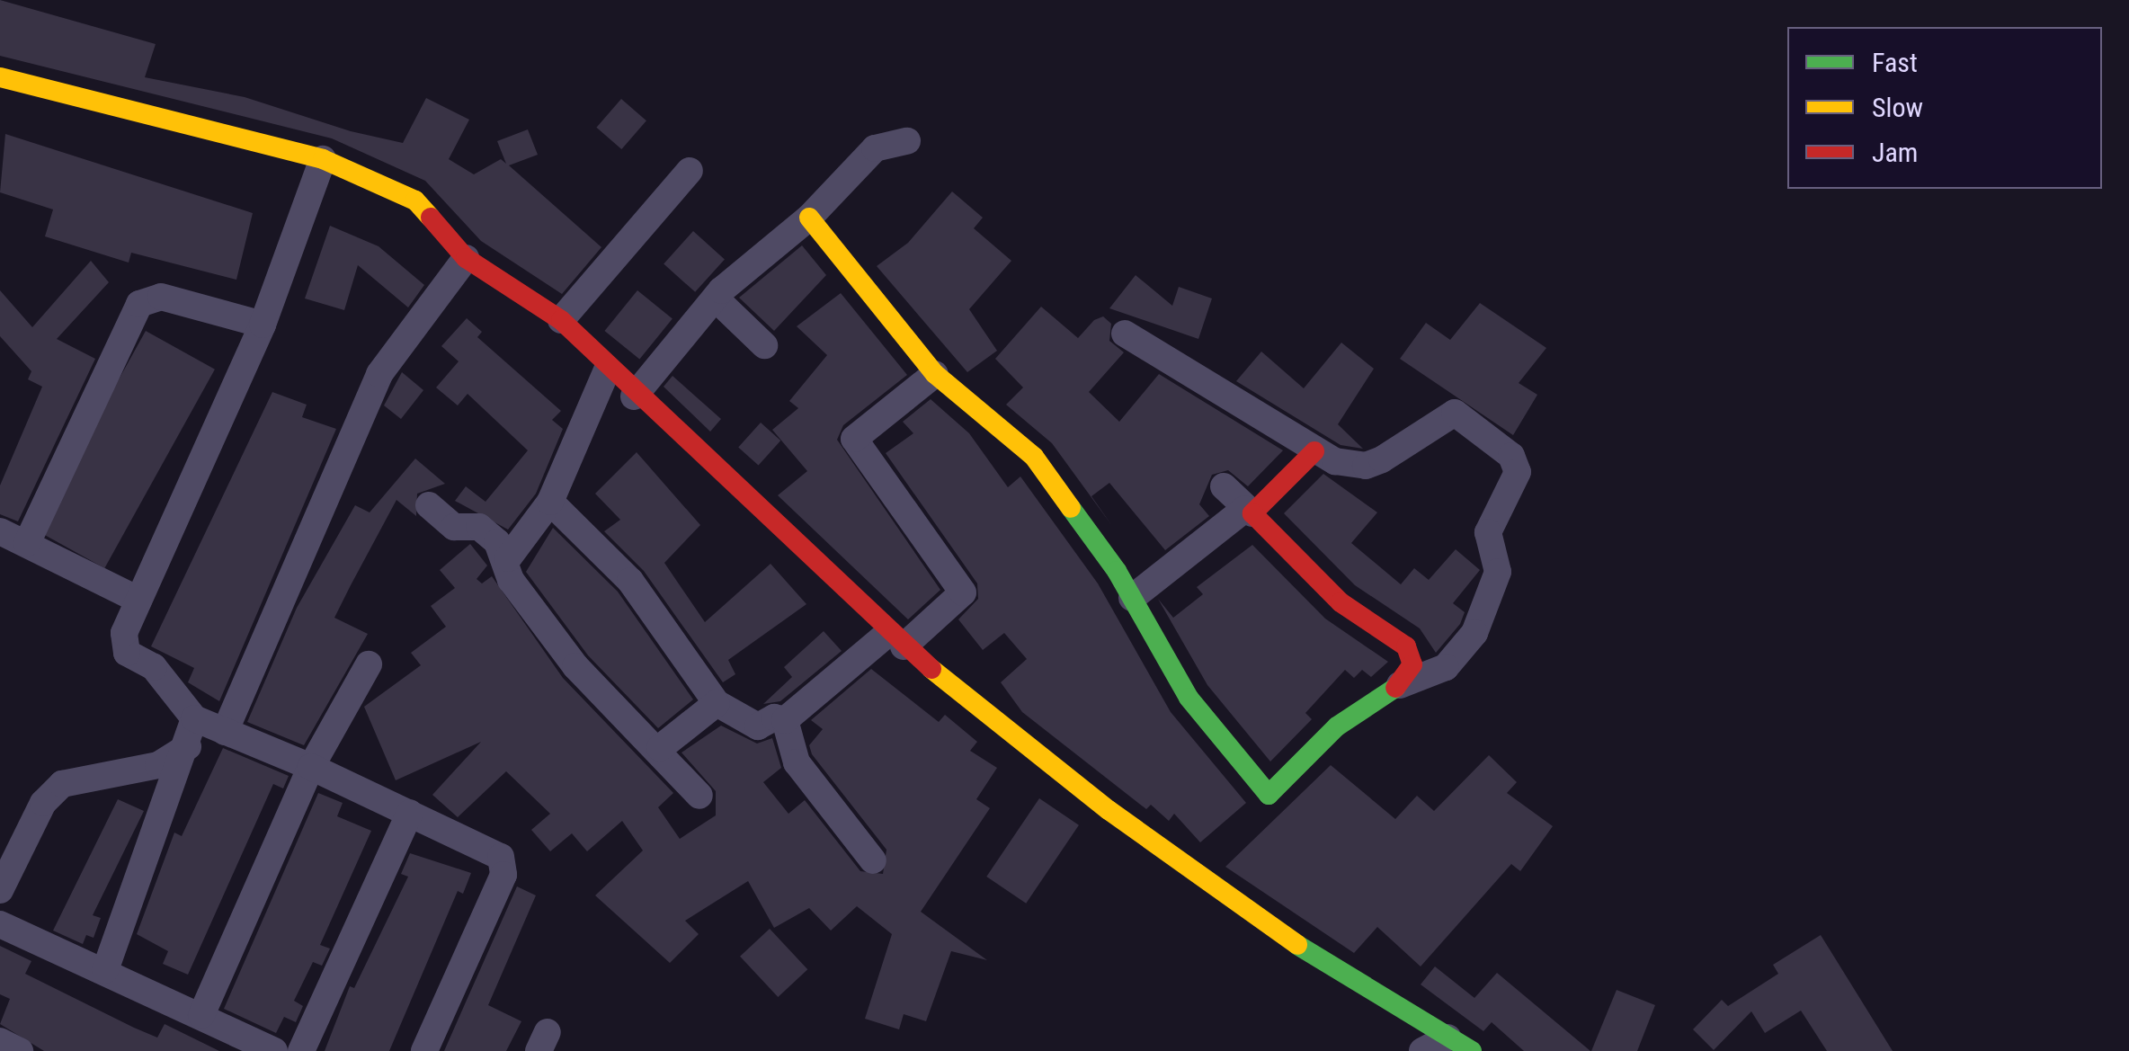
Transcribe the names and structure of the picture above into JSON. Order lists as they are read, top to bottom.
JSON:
{
  "legend": ["Fast", "Slow", "Jam"]
}
